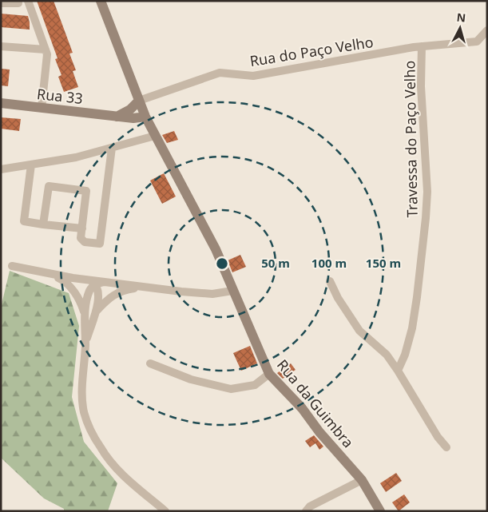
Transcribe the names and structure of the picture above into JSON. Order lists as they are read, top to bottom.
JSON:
{
  "streets": {
    "street": [
      "Rua do Paço Velho",
      "Rua 33",
      "Travessa do Paço Velho",
      "Rua da Guimbra"
    ]
  },
  "crossings": [
    ["Rua do Paço Velho", "Travessa do Paço Velho"],
    ["Rua do Paço Velho", "Rua da Guimbra"],
    ["Rua 33", "Rua da Guimbra"]
  ],
  "north": "top",
  "rings": ["50 m", "100 m", "150 m"]
}
